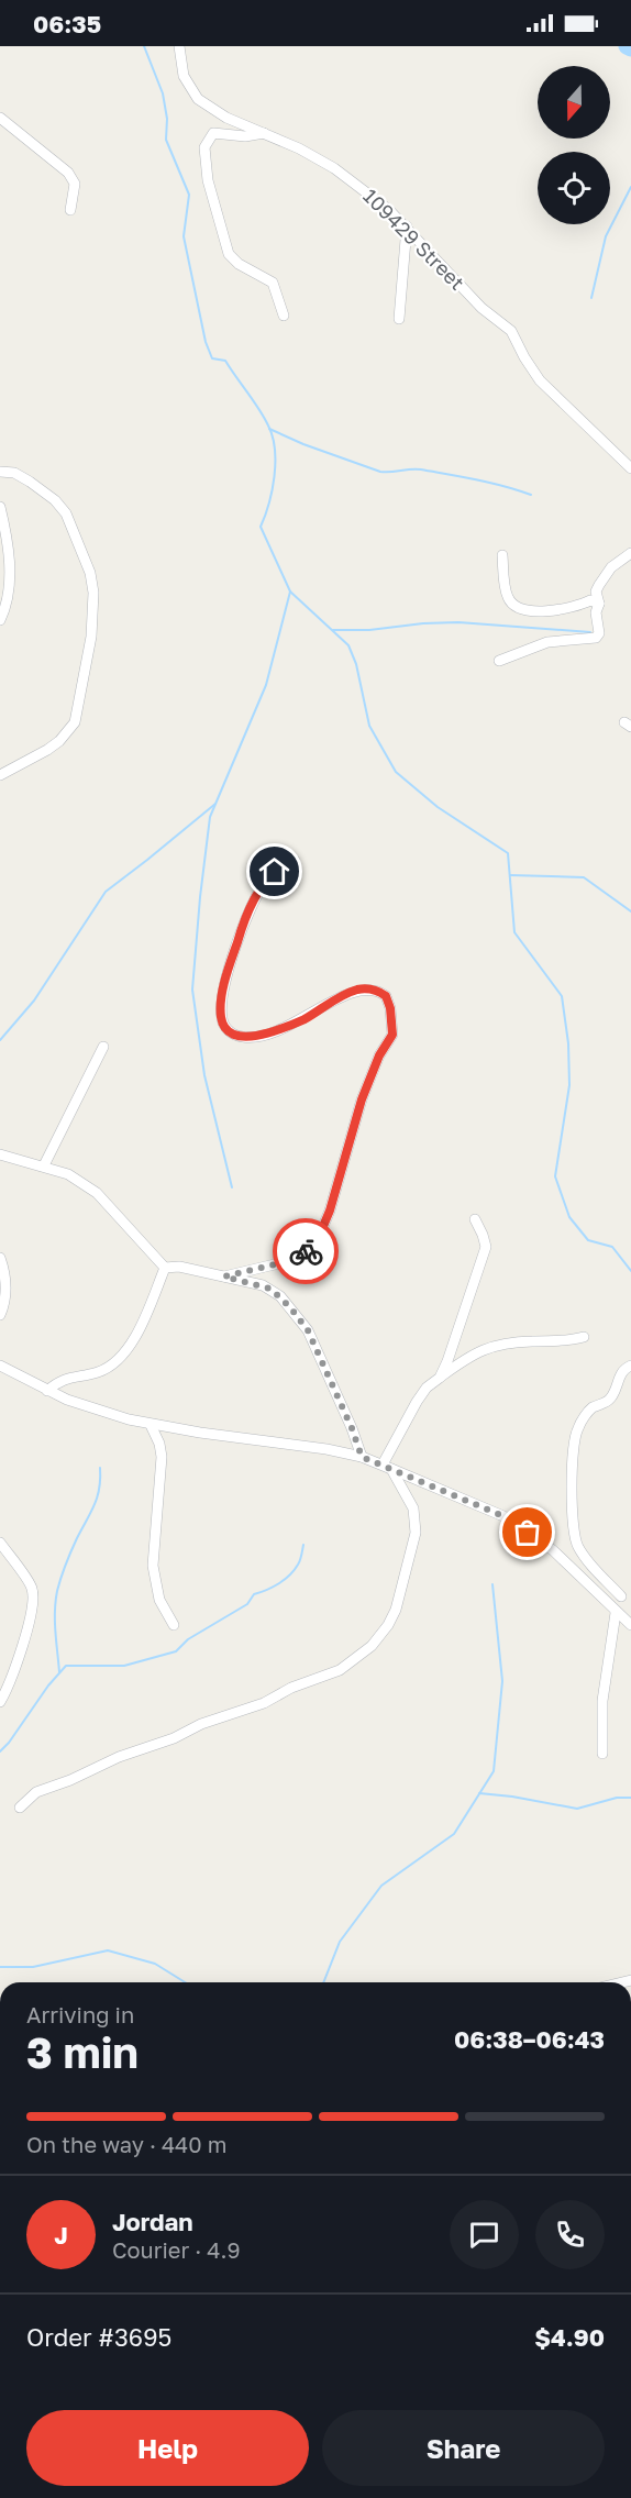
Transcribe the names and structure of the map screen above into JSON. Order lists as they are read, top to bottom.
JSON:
{
  "streets": {
    "street": ["109429 Street"]
  },
  "north": "bottom",
  "page": {
    "status": "06:35",
    "heading": ["3 min", "Arriving in", "06:38–06:43"],
    "panel": [
      "Jordan",
      "Courier · 4.9",
      "Order #3695",
      "$4.90"
    ],
    "bar": "On the way · 440 m",
    "round": "J",
    "buttons": ["Help", "Share"]
  }
}
